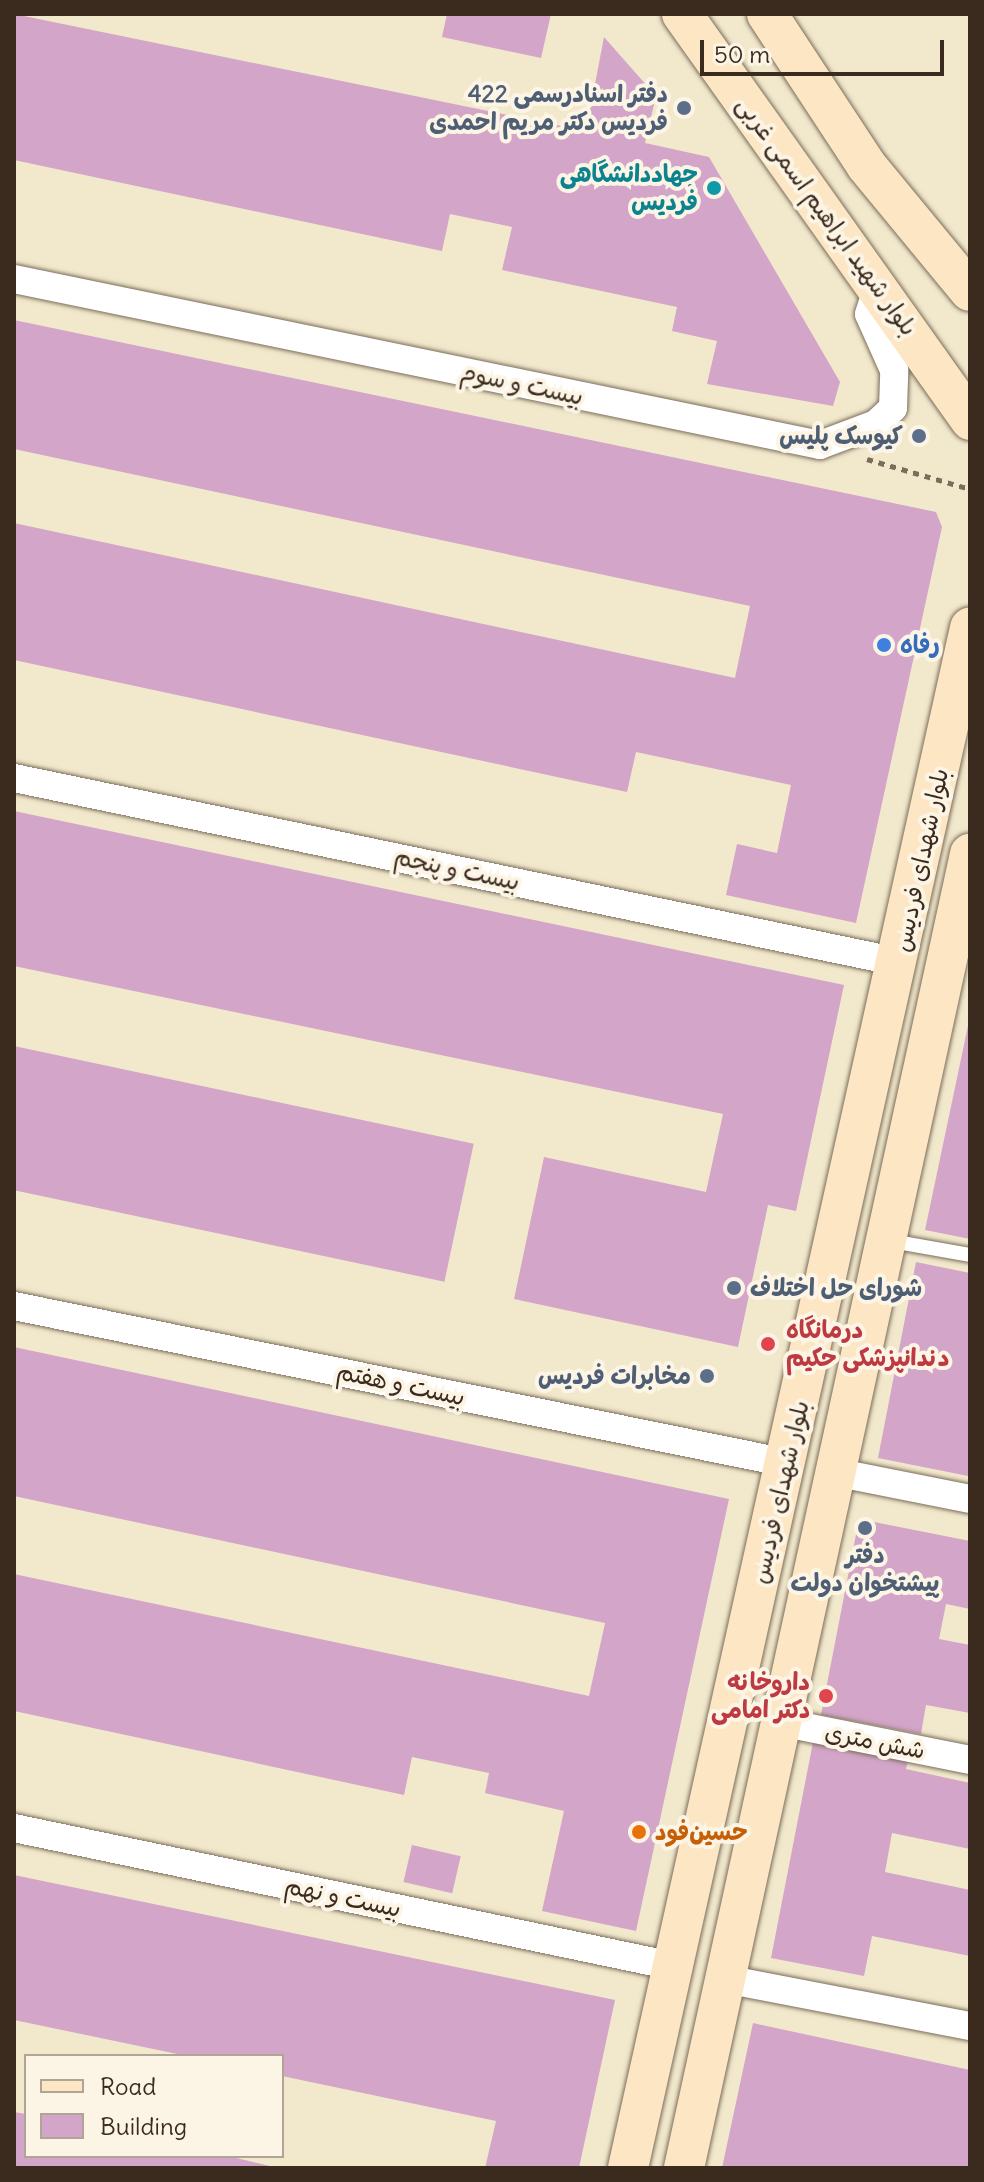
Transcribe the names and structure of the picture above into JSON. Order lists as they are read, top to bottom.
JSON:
{
  "streets": {
    "main road": ["بلوار شهید ابراهیم اسمی غربی", "بلوار شهدای فردیس"],
    "street": [
      "بیست و سوم",
      "بیست و پنجم",
      "بیست و هفتم",
      "شش متری",
      "بیست و نهم"
    ]
  },
  "crossings": [
    ["بلوار شهدای فردیس", "بیست و پنجم"],
    ["بلوار شهدای فردیس", "بیست و هفتم"],
    ["بلوار شهدای فردیس", "شش متری"],
    ["بلوار شهدای فردیس", "بیست و نهم"]
  ],
  "places": [
    "دفتر اسنادرسمی 422 فردیس دکتر مریم احمدی",
    "جهاددانشگاهی فردیس",
    "کیوسک پلیس",
    "رفاه",
    "شورای حل اختلاف",
    "درمانگاه دندانپزشکی حکیم",
    "مخابرات فردیس",
    "دفتر پیشتخوان دولت",
    "داروخانه دکتر امامی",
    "حسین‌فود"
  ],
  "legend": ["Road", "Building"],
  "scale_bar": "50 m"
}
